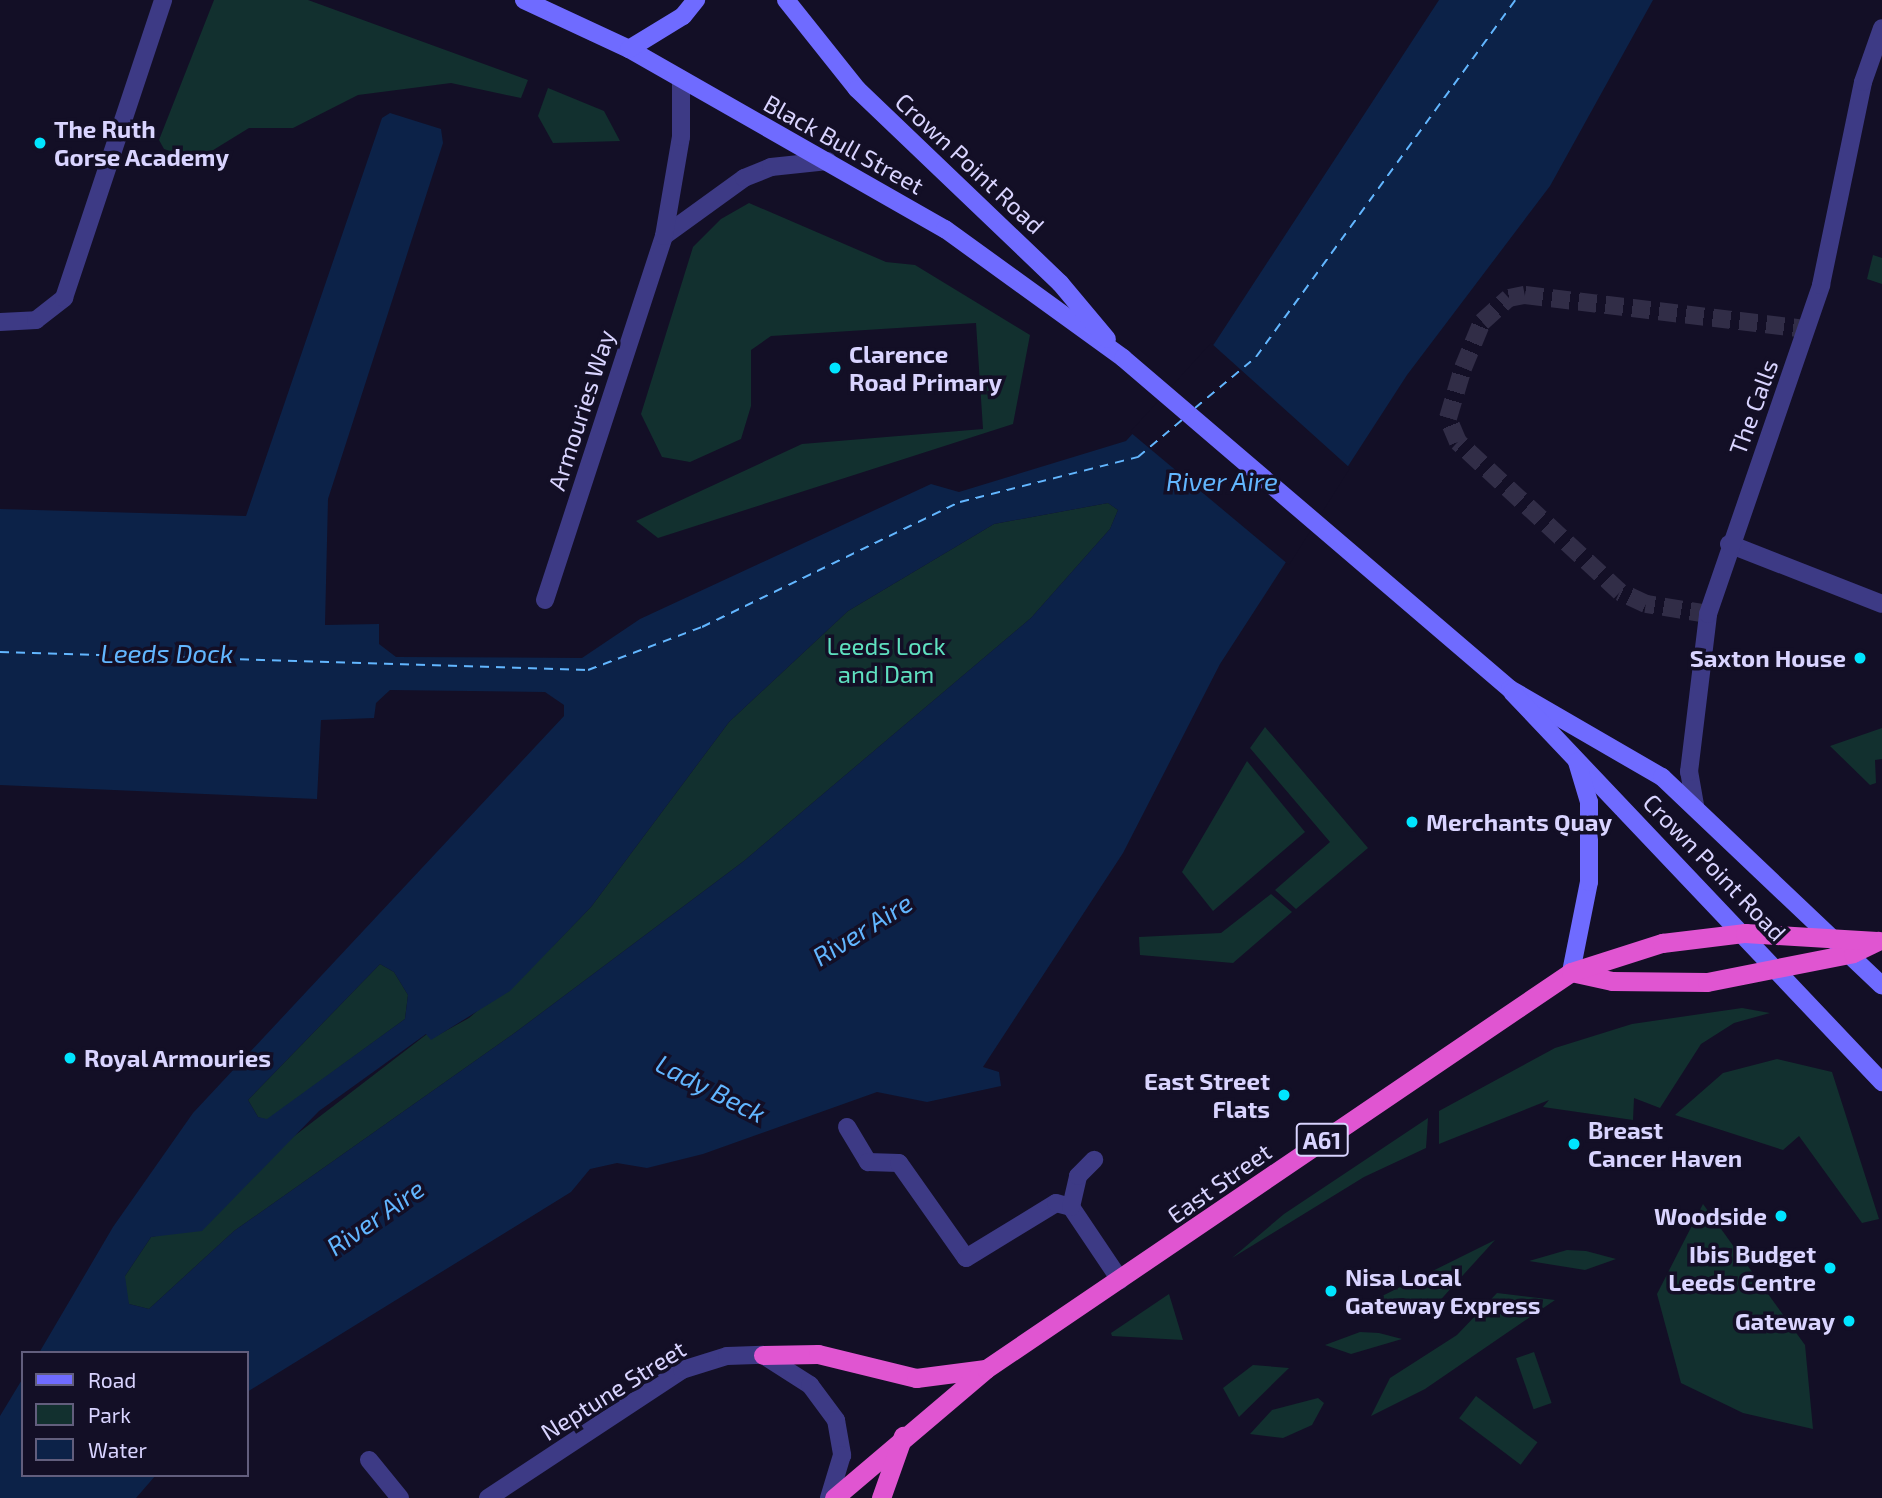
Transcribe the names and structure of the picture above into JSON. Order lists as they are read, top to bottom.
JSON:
{
  "streets": {
    "highway": ["A61", "East Street"],
    "main road": ["Black Bull Street", "Crown Point Road"],
    "street": ["The Calls", "Armouries Way", "Neptune Street"]
  },
  "crossings": [
    ["Black Bull Street", "Crown Point Road"],
    ["Black Bull Street", "Armouries Way"],
    ["Crown Point Road", "The Calls"],
    ["Crown Point Road", "East Street"]
  ],
  "water": ["River Aire", "Leeds Dock", "Lady Beck"],
  "parks": ["Leeds Lock and Dam"],
  "places": [
    "The Ruth Gorse Academy",
    "Clarence Road Primary",
    "Saxton House",
    "Merchants Quay",
    "Royal Armouries",
    "East Street Flats",
    "Breast Cancer Haven",
    "Woodside",
    "Ibis Budget Leeds Centre",
    "Nisa Local Gateway Express",
    "Gateway"
  ],
  "legend": ["Road", "Park", "Water"]
}
